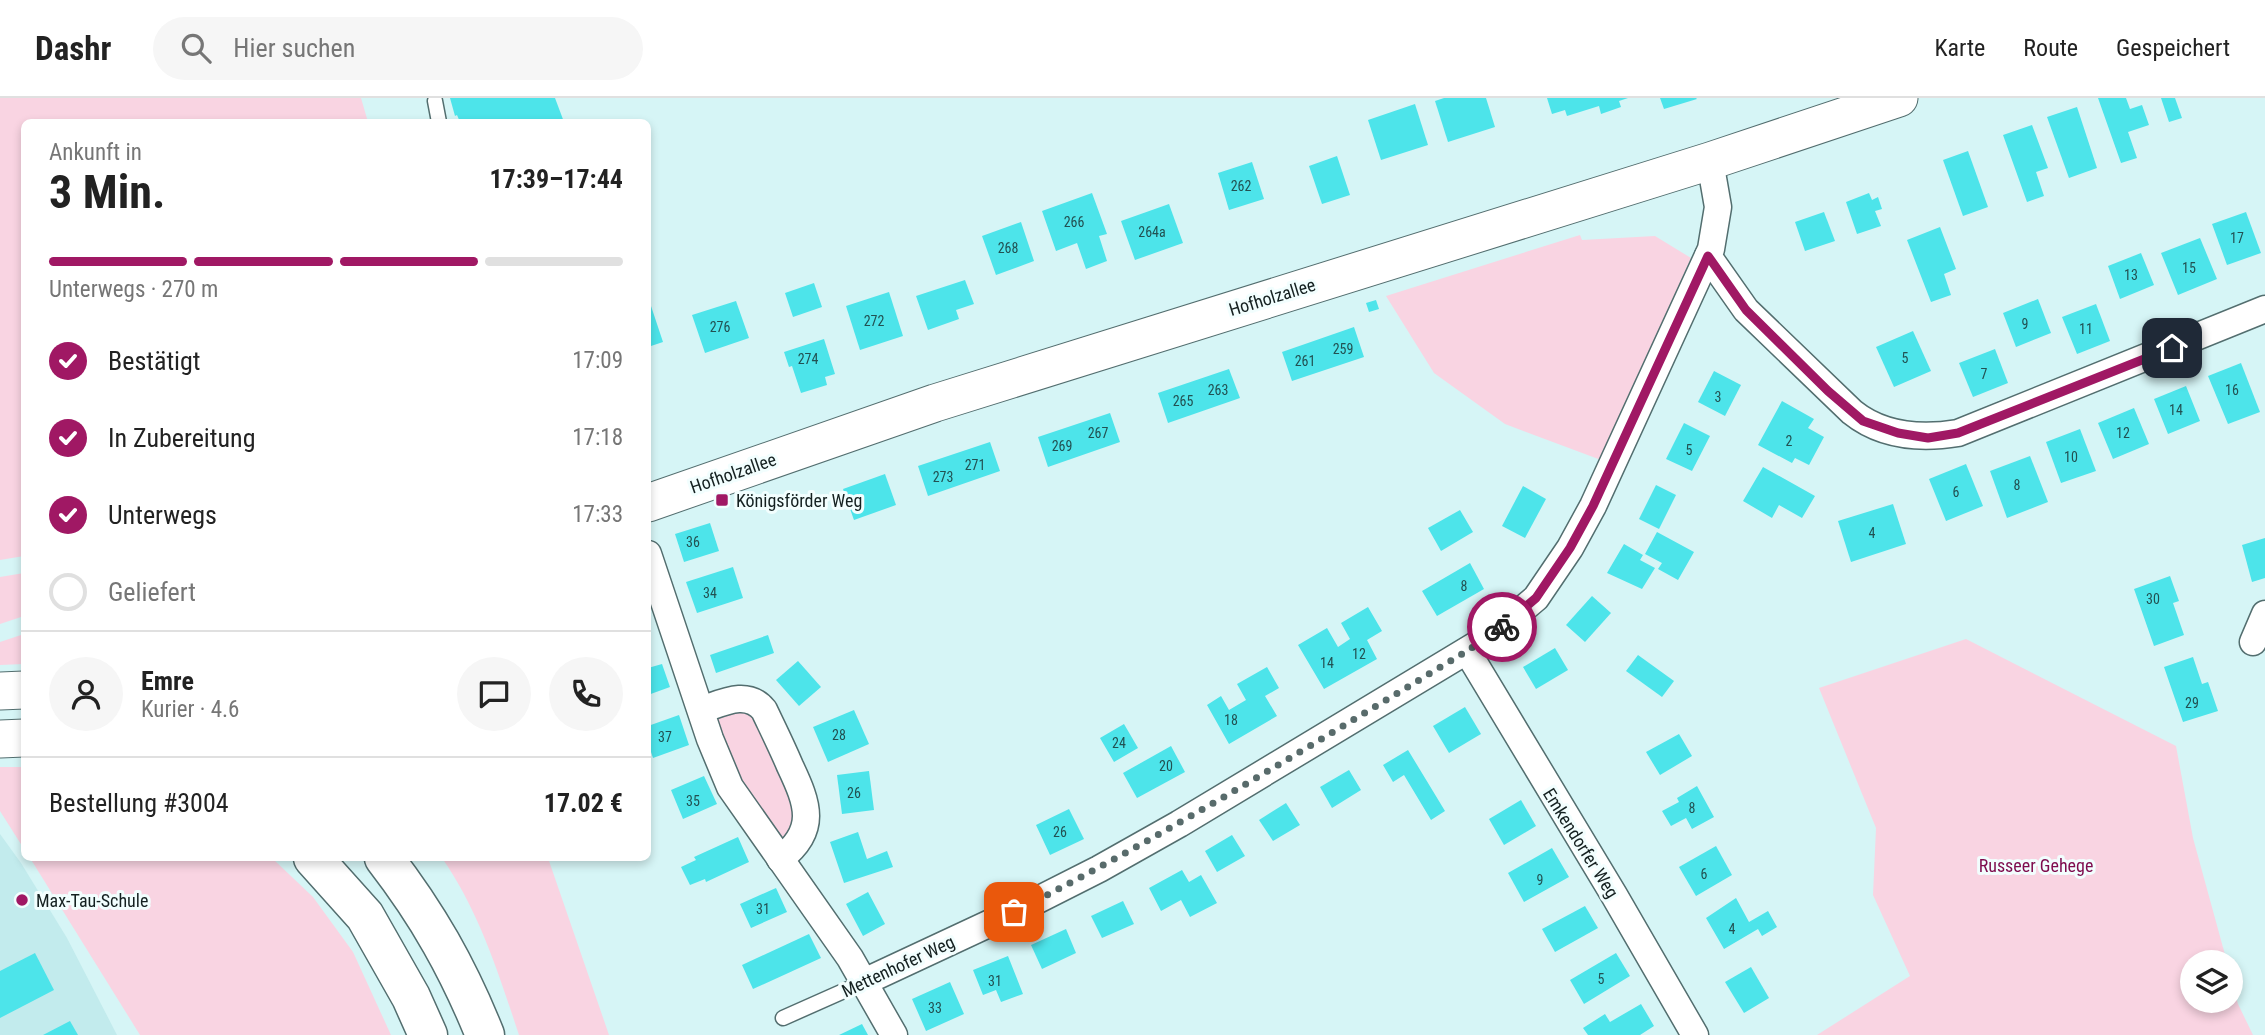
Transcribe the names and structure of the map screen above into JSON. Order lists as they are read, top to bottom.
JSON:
{
  "streets": {
    "street": ["Hofholzallee", "Emkendorfer Weg", "Mettenhofer Weg"]
  },
  "crossings": [
    ["Hofholzallee", "Mettenhofer Weg"],
    ["Emkendorfer Weg", "Mettenhofer Weg"]
  ],
  "parks": ["Russeer Gehege"],
  "places": {
    "transit": ["Königsförder Weg"],
    "other": ["Max-Tau-Schule"]
  },
  "house_numbers": [
    "262",
    "266",
    "264a",
    "17",
    "268",
    "15",
    "13",
    "272",
    "9",
    "276",
    "11",
    "259",
    "5",
    "274",
    "261",
    "7",
    "263",
    "16",
    "3",
    "265",
    "14",
    "267",
    "12",
    "2",
    "269",
    "5",
    "10",
    "271",
    "273",
    "8",
    "6",
    "4",
    "36",
    "8",
    "34",
    "30",
    "12",
    "14",
    "29",
    "18",
    "28",
    "37",
    "24",
    "20",
    "26",
    "35",
    "8",
    "26",
    "6",
    "9",
    "31",
    "4",
    "5",
    "31",
    "33"
  ],
  "page": {
    "header": "Dashr",
    "search": "Hier suchen",
    "nav": ["Karte", "Route", "Gespeichert"],
    "heading": ["3 Min.", "Ankunft in", "17:39–17:44"],
    "panel": [
      "Emre",
      "Kurier · 4.6",
      "Bestellung #3004",
      "17.02 €"
    ],
    "bar": "Unterwegs · 270 m",
    "list": [
      ["Bestätigt", "17:09"],
      ["In Zubereitung", "17:18"],
      ["Unterwegs", "17:33"],
      "Geliefert"
    ]
  }
}
